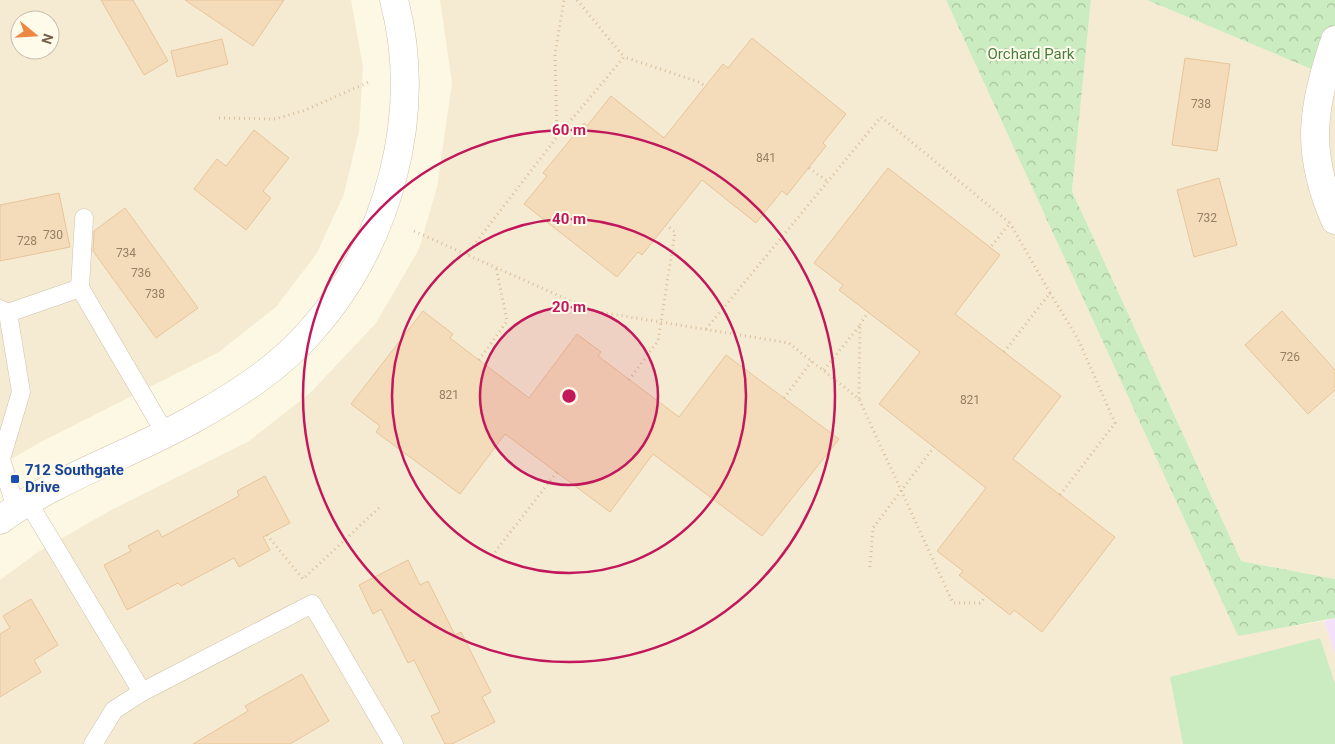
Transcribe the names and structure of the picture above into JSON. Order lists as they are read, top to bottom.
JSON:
{
  "parks": ["Orchard Park"],
  "places": {
    "transit": ["712 Southgate Drive"]
  },
  "house_numbers": [
    "738",
    "841",
    "732",
    "730",
    "728",
    "734",
    "736",
    "738",
    "726",
    "821",
    "821"
  ],
  "north": "right",
  "rings": ["60 m", "40 m", "20 m"]
}
